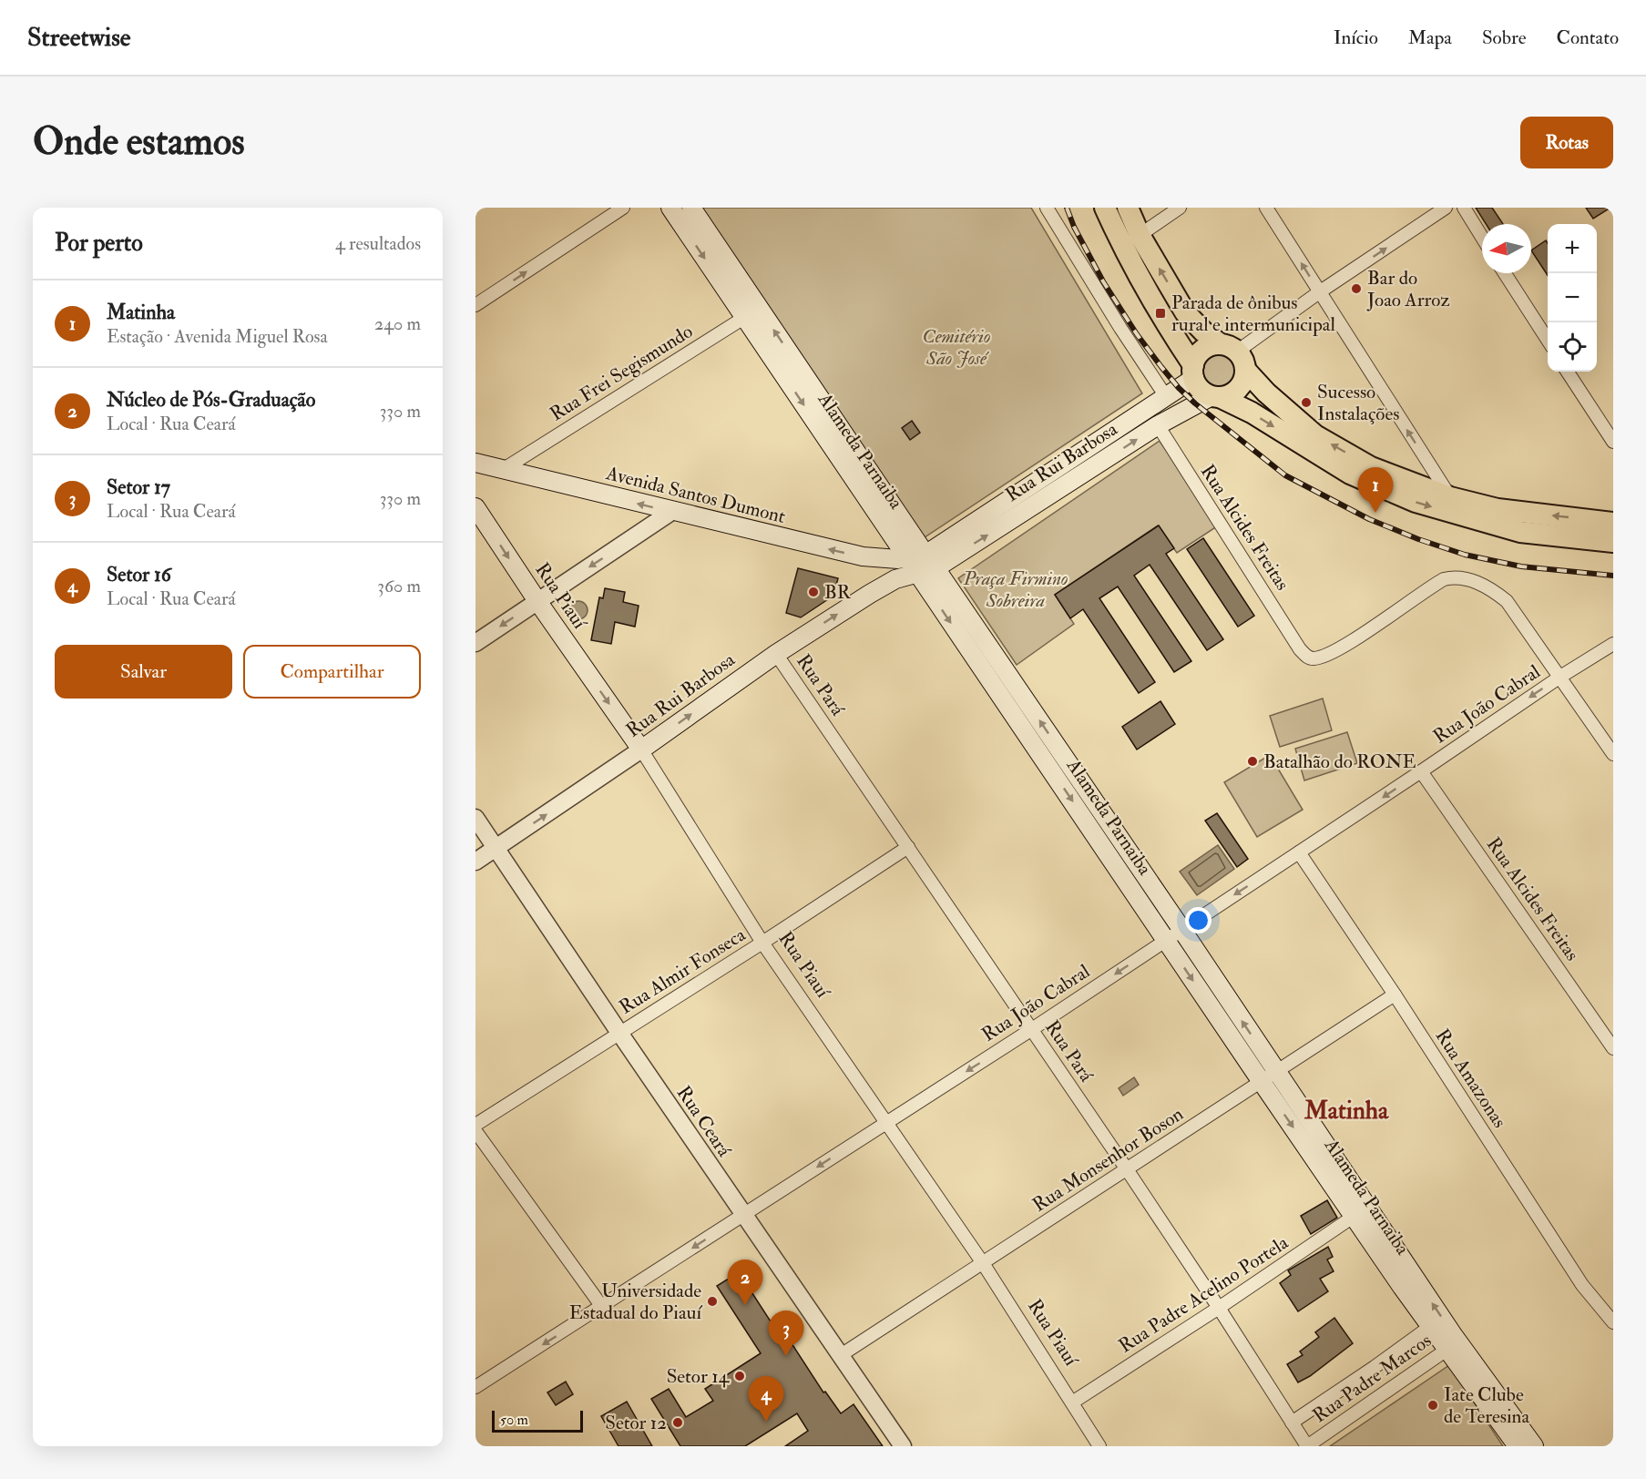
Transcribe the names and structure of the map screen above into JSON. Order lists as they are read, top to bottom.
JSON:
{
  "streets": {
    "main road": [
      "Alameda Parnaiba",
      "Rua Rui Barbosa",
      "Avenida Santos Dumont",
      "Rua Piauí"
    ],
    "street": [
      "Rua Frei Segismundo",
      "Rua Alcides Freitas",
      "Rua Pará",
      "Rua João Cabral",
      "Rua Almir Fonseca",
      "Rua Amazonas",
      "Rua Ceará",
      "Rua Monsenhor Boson",
      "Rua Padre Acelino Portela",
      "Rua Padre Marcos"
    ]
  },
  "crossings": [
    ["Rua Frei Segismundo", "Alameda Parnaiba"],
    ["Rua Frei Segismundo", "Avenida Santos Dumont"],
    ["Alameda Parnaiba", "Rua Rui Barbosa"],
    ["Alameda Parnaiba", "Avenida Santos Dumont"],
    ["Alameda Parnaiba", "Rua João Cabral"],
    ["Alameda Parnaiba", "Rua Monsenhor Boson"],
    ["Alameda Parnaiba", "Rua Padre Acelino Portela"],
    ["Alameda Parnaiba", "Rua Padre Marcos"],
    ["Rua Rui Barbosa", "Avenida Santos Dumont"],
    ["Rua Rui Barbosa", "Rua Alcides Freitas"],
    ["Rua Rui Barbosa", "Rua Piauí"],
    ["Rua Rui Barbosa", "Rua Pará"],
    ["Rua Rui Barbosa", "Rua Ceará"],
    ["Rua Alcides Freitas", "Rua João Cabral"],
    ["Rua Piauí", "Rua João Cabral"],
    ["Rua Piauí", "Rua Almir Fonseca"],
    ["Rua Piauí", "Rua Monsenhor Boson"],
    ["Rua Piauí", "Rua Padre Acelino Portela"],
    ["Rua Pará", "Rua João Cabral"],
    ["Rua Pará", "Rua Almir Fonseca"],
    ["Rua Pará", "Rua Monsenhor Boson"],
    ["Rua Pará", "Rua Padre Acelino Portela"],
    ["Rua Pará", "Rua Padre Marcos"],
    ["Rua João Cabral", "Rua Amazonas"],
    ["Rua João Cabral", "Rua Ceará"],
    ["Rua Almir Fonseca", "Rua Ceará"],
    ["Rua Amazonas", "Rua Monsenhor Boson"],
    ["Rua Ceará", "Rua Monsenhor Boson"]
  ],
  "one_way": ["Avenida Santos Dumont", "Rua João Cabral"],
  "districts": ["Matinha"],
  "parks": ["Cemitério São José", "Praça Firmino Sobreira"],
  "places": {
    "other": [
      "Bar do Joao Arroz",
      "Sucesso Instalações",
      "BR",
      "Batalhão do RONE",
      "Universidade Estadual do Piauí",
      "Setor 14",
      "Iate Clube de Teresina",
      "Setor 12"
    ],
    "transit": ["Parada de ônibus rural e intermunicipal"]
  },
  "scale_bar": "50 m",
  "north": "left",
  "page": {
    "header": "Streetwise",
    "nav": [
      "Início",
      "Mapa",
      "Sobre",
      "Contato"
    ],
    "buttons": [
      "Rotas",
      ["Salvar", "Compartilhar"]
    ],
    "title": "Onde estamos",
    "heading": ["Por perto", "4 resultados"],
    "map_buttons": ["+", "−"],
    "list": [
      {
        "mark": "1",
        "name": "Matinha",
        "note": "Estação · Avenida Miguel Rosa",
        "value": "240 m"
      },
      {
        "mark": "2",
        "name": "Núcleo de Pós-Graduação",
        "note": "Local · Rua Ceará",
        "value": "330 m"
      },
      {
        "mark": "3",
        "name": "Setor 17",
        "note": "Local · Rua Ceará",
        "value": "330 m"
      },
      {
        "mark": "4",
        "name": "Setor 16",
        "note": "Local · Rua Ceará",
        "value": "360 m"
      }
    ],
    "pins": [
      "1",
      "2",
      "3",
      "4"
    ],
    "scale": "50 m"
  }
}
